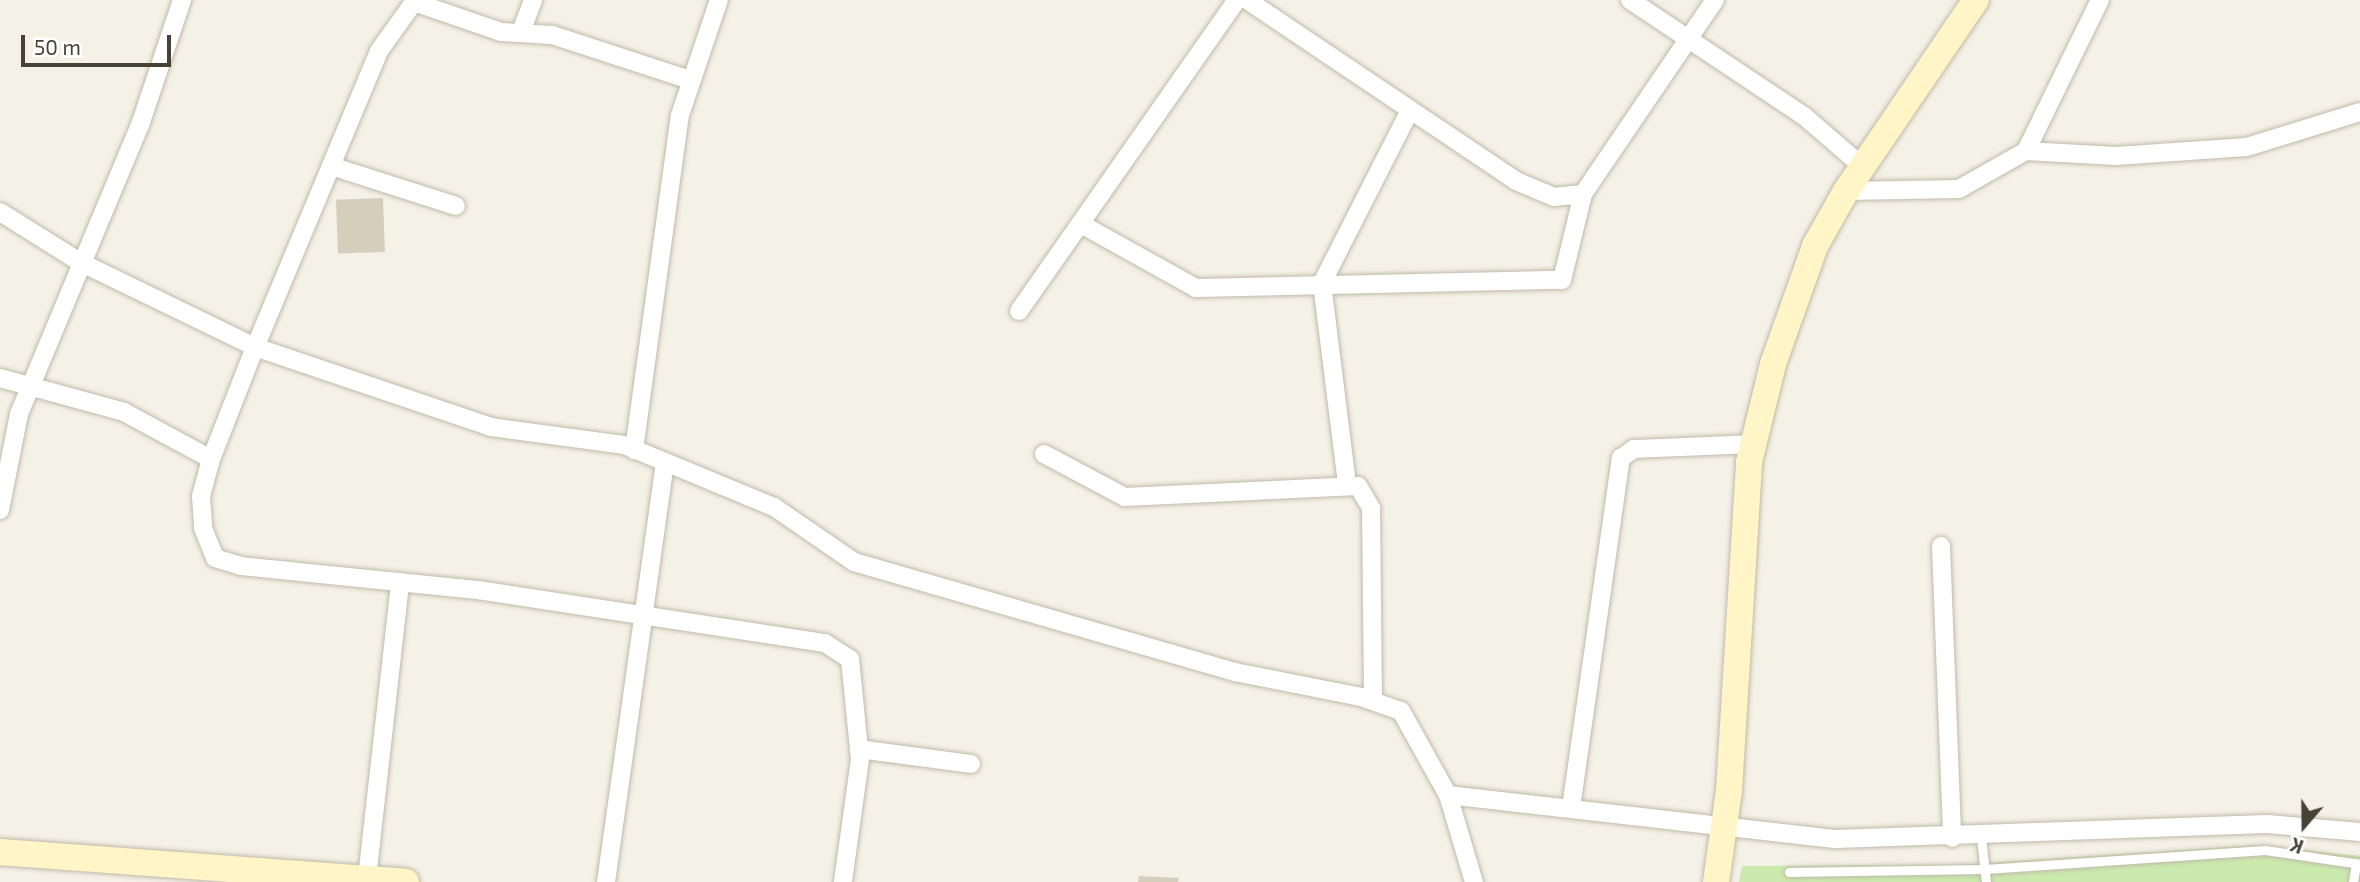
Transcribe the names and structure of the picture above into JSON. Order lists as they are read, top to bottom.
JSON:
{
  "scale_bar": "50 m",
  "north": "bottom"
}
